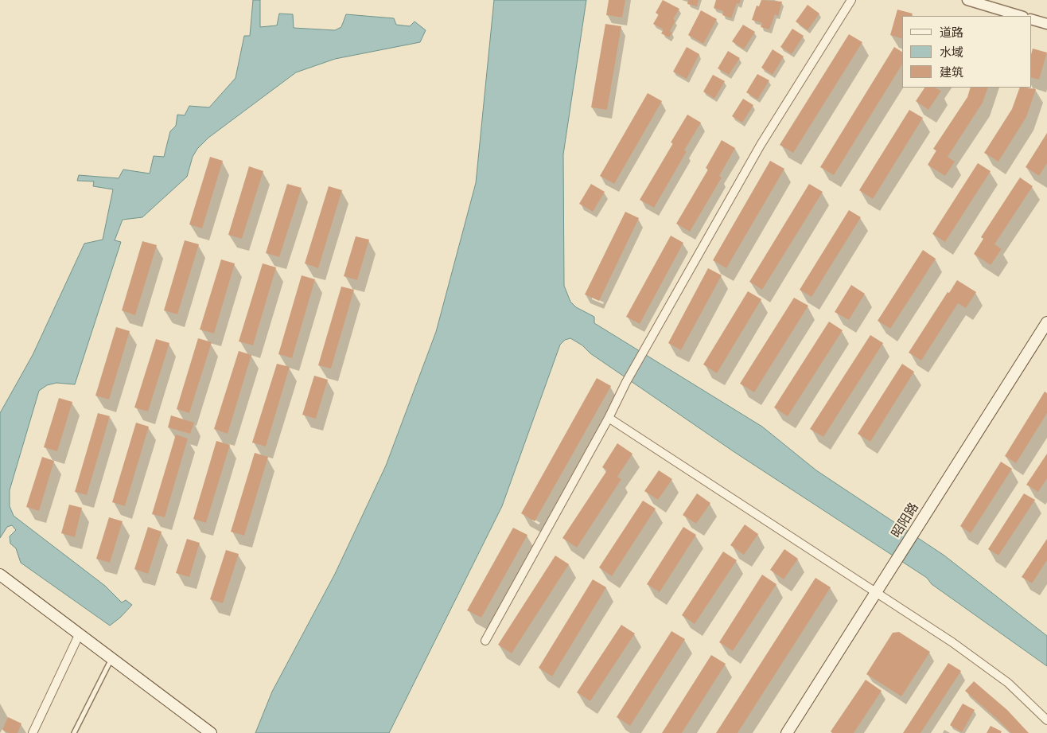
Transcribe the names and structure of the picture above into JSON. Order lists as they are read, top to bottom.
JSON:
{
  "streets": {
    "main road": ["昭阳路"]
  },
  "legend": ["道路", "水域", "建筑"]
}
